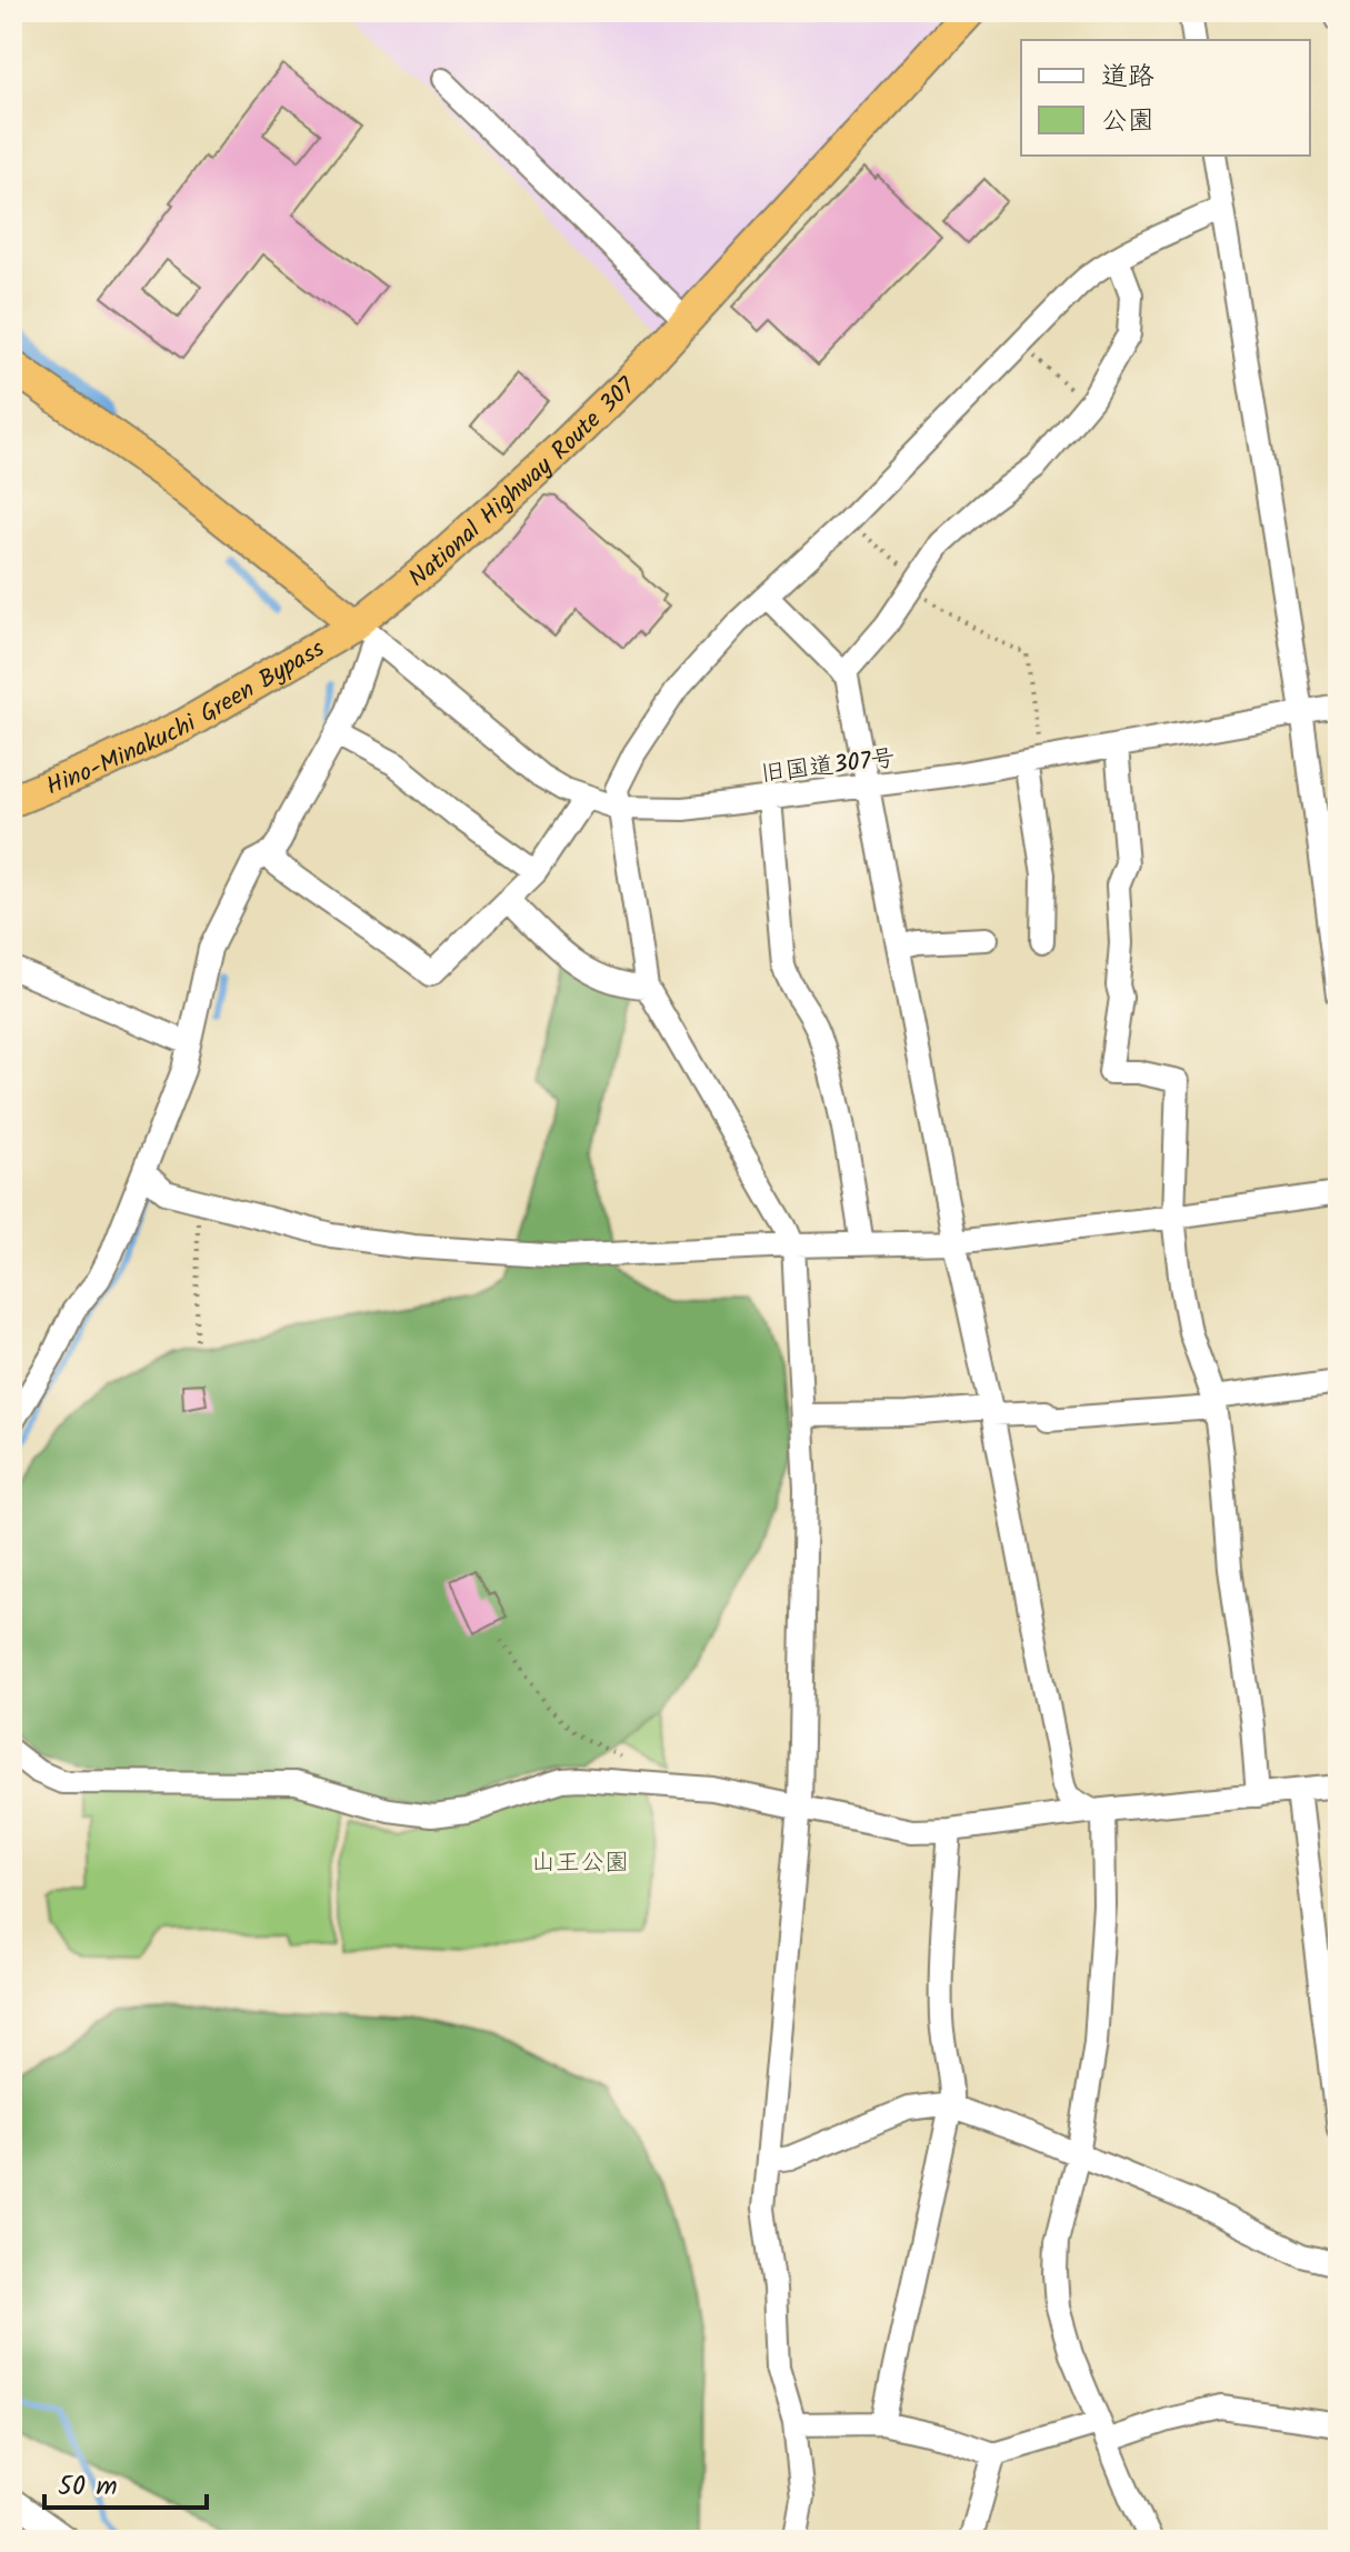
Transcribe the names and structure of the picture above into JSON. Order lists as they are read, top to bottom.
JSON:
{
  "streets": {
    "highway": ["National Highway Route 307", "Hino-Minakuchi Green Bypass"],
    "street": ["旧国道307号"]
  },
  "crossings": [
    ["National Highway Route 307", "Hino-Minakuchi Green Bypass"],
    ["National Highway Route 307", "旧国道307号"],
    ["Hino-Minakuchi Green Bypass", "旧国道307号"]
  ],
  "parks": ["山王公園"],
  "legend": ["道路", "公園"],
  "scale_bar": "50 m"
}
